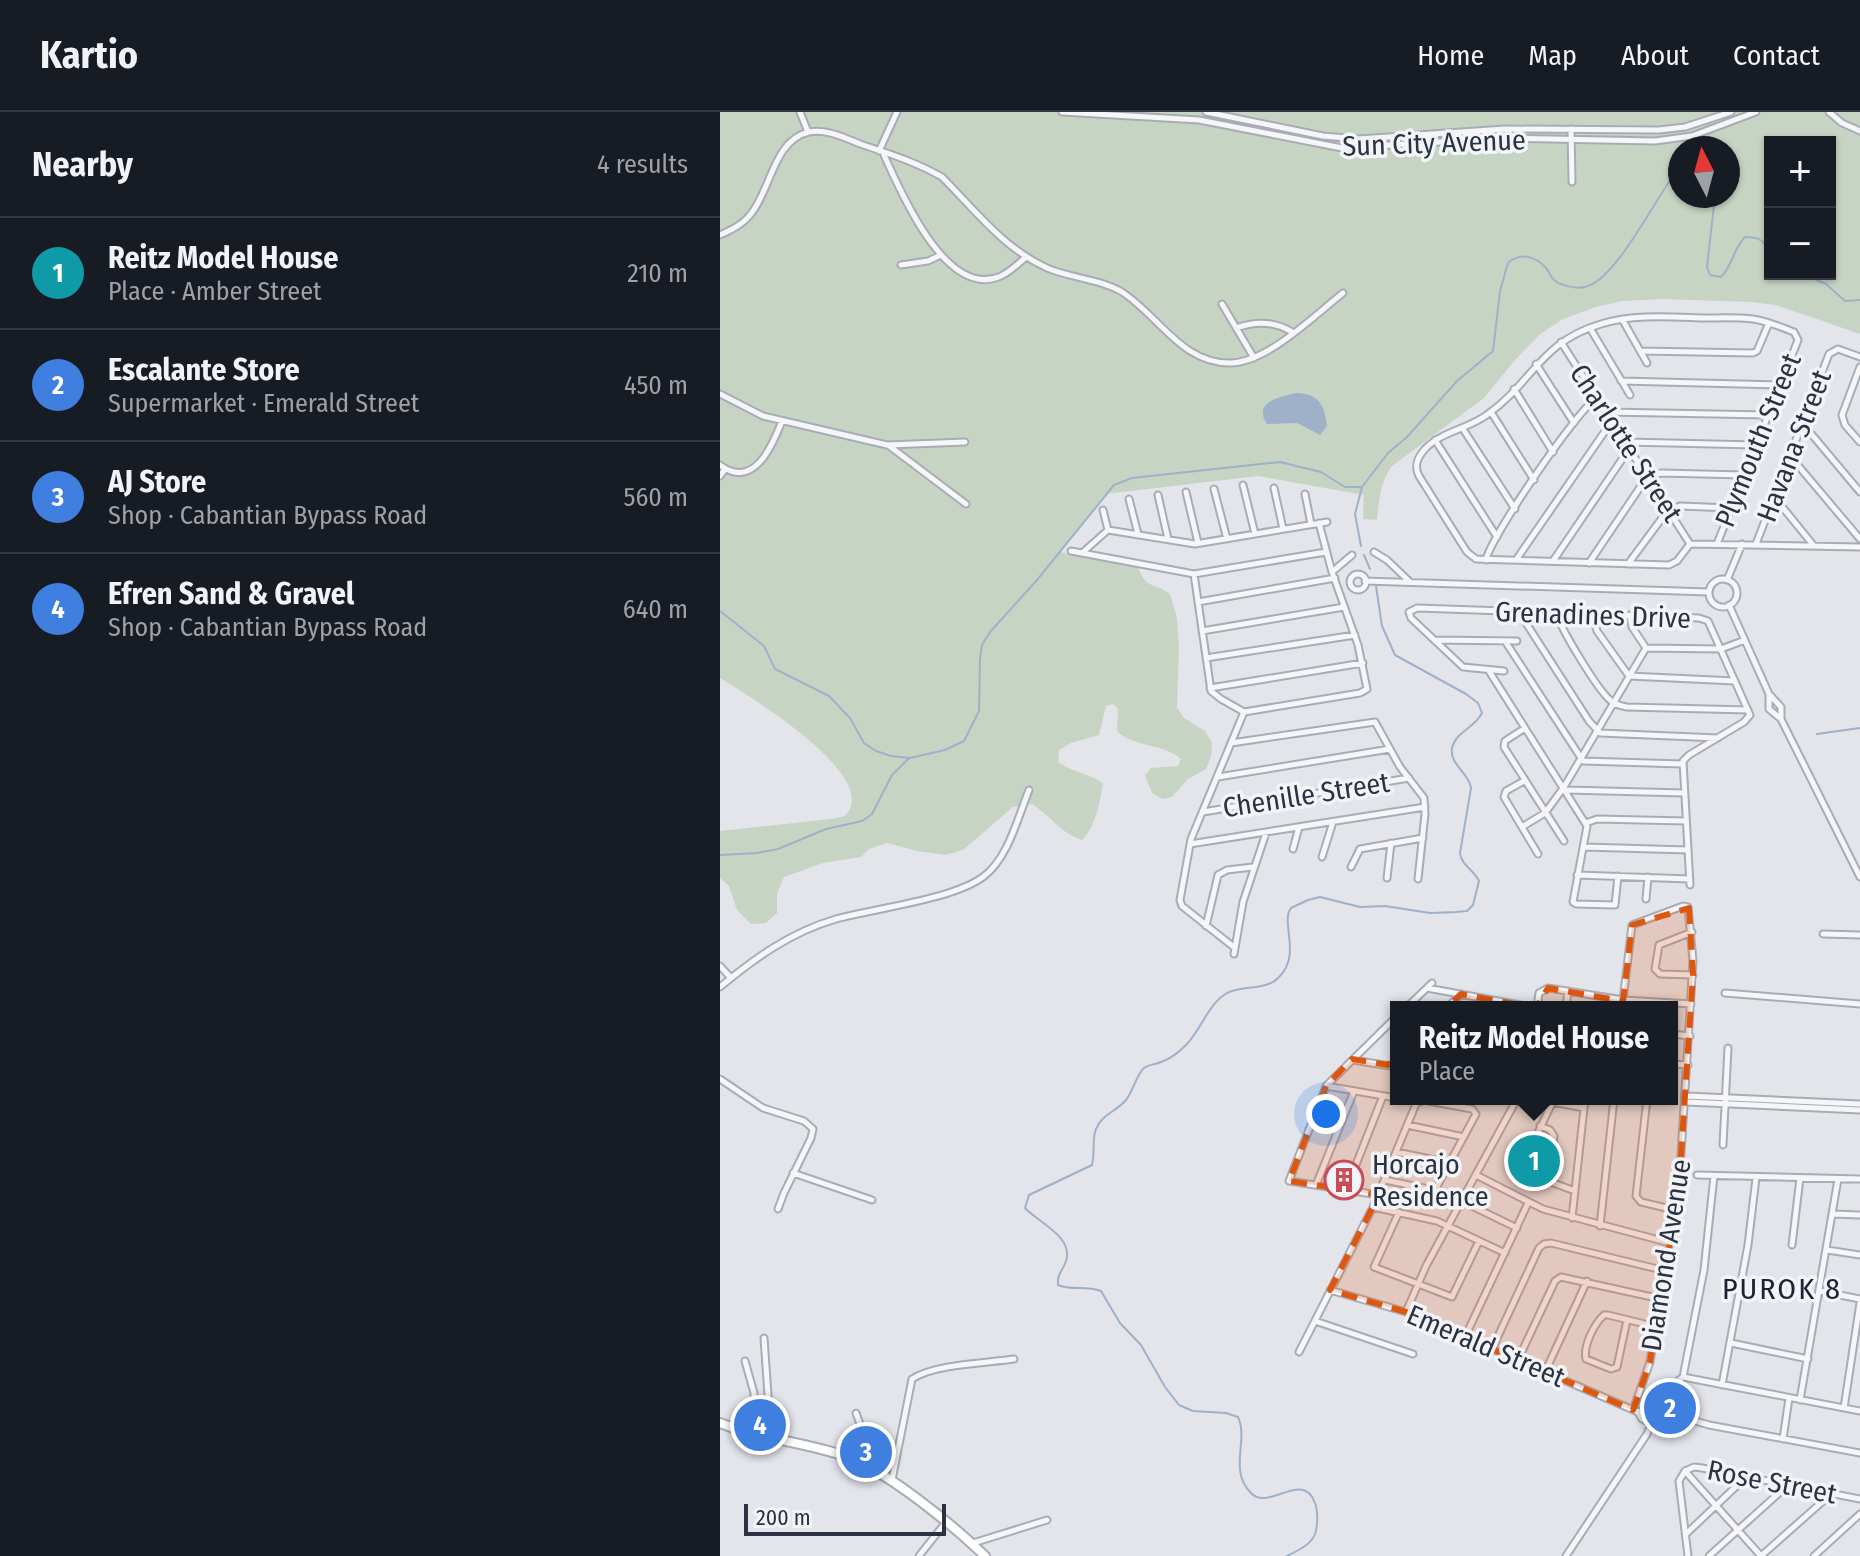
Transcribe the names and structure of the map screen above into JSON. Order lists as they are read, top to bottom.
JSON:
{
  "streets": {
    "street": [
      "Sun City Avenue",
      "Plymouth Street",
      "Charlotte Street",
      "Havana Street",
      "Grenadines Drive",
      "Chenille Street",
      "Diamond Avenue",
      "Emerald Street",
      "Rose Street"
    ]
  },
  "crossings": [
    ["Diamond Avenue", "Emerald Street"]
  ],
  "districts": ["PUROK 8"],
  "places": {
    "building": ["Horcajo Residence"]
  },
  "scale_bar": "200 m",
  "north": "top",
  "page": {
    "header": "Kartio",
    "nav": [
      "Home",
      "Map",
      "About",
      "Contact"
    ],
    "heading": ["Nearby", "4 results"],
    "map_buttons": ["+", "−"],
    "list": [
      {
        "mark": "1",
        "name": "Reitz Model House",
        "note": "Place · Amber Street",
        "value": "210 m"
      },
      {
        "mark": "2",
        "name": "Escalante Store",
        "note": "Supermarket · Emerald Street",
        "value": "450 m"
      },
      {
        "mark": "3",
        "name": "AJ Store",
        "note": "Shop · Cabantian Bypass Road",
        "value": "560 m"
      },
      {
        "mark": "4",
        "name": "Efren Sand & Gravel",
        "note": "Shop · Cabantian Bypass Road",
        "value": "640 m"
      }
    ],
    "popup": ["Reitz Model House", "Place"],
    "pins": [
      "1",
      "2",
      "4",
      "3"
    ],
    "scale": "200 m"
  }
}
